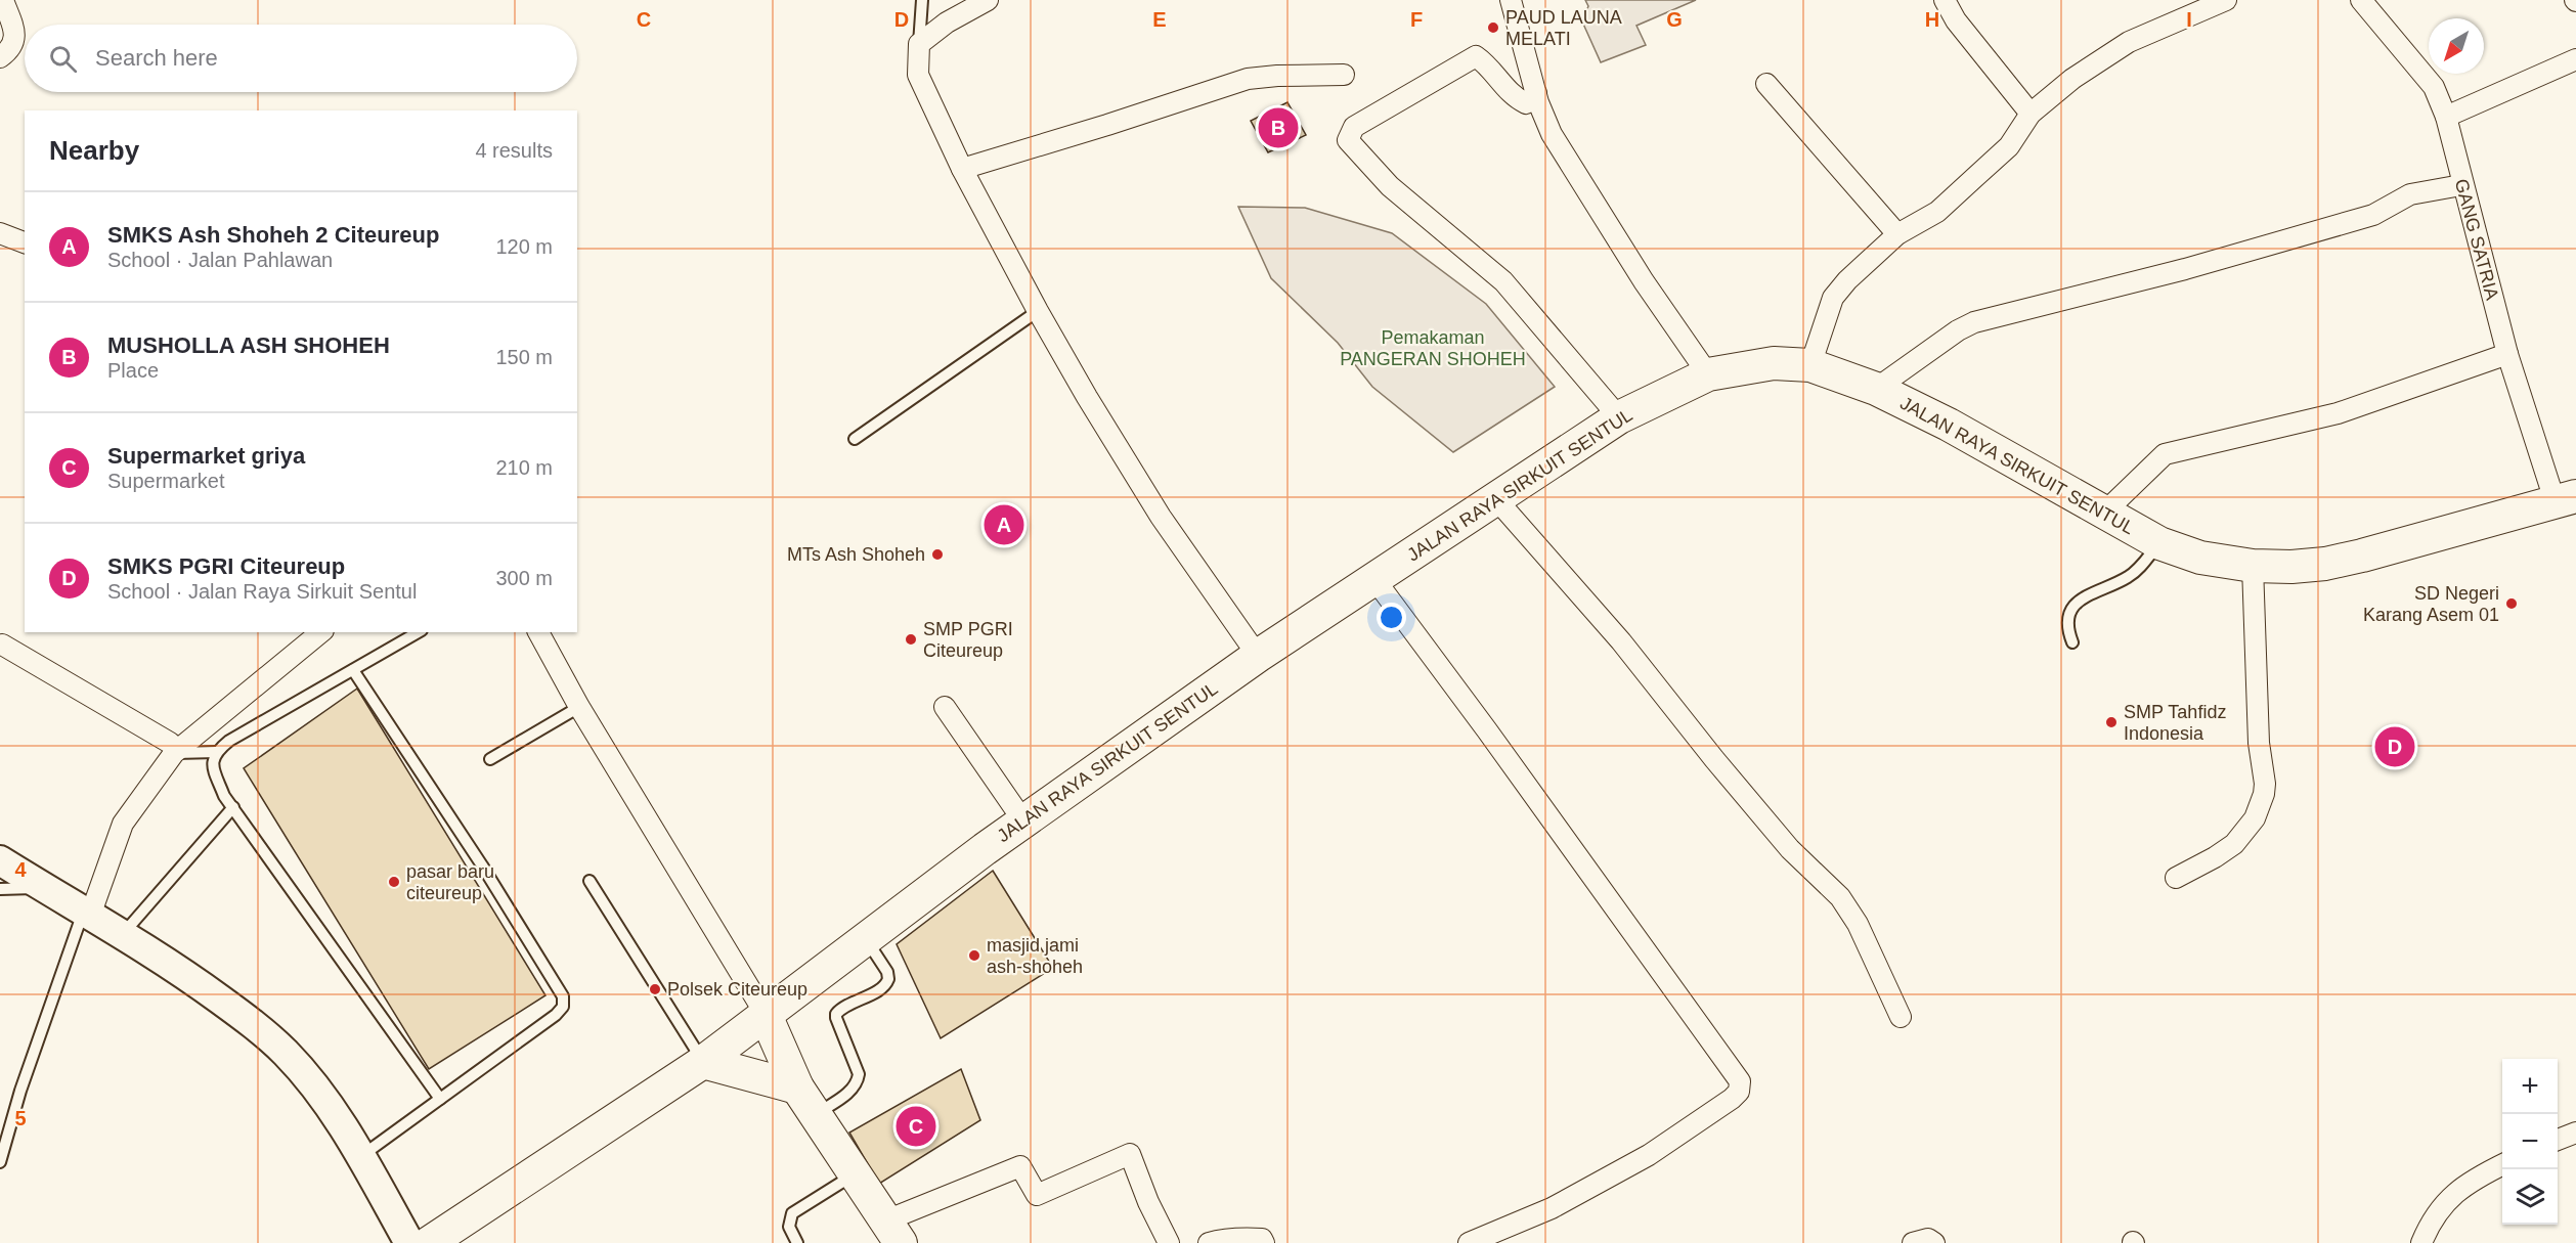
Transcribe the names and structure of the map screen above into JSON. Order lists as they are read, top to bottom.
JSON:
{
  "streets": {
    "main road": ["JALAN RAYA SIRKUIT SENTUL"],
    "street": ["GANG SATRIA"]
  },
  "crossings": [
    ["GANG SATRIA", "JALAN RAYA SIRKUIT SENTUL"]
  ],
  "parks": ["Pemakaman PANGERAN SHOHEH"],
  "places": [
    "PAUD LAUNA MELATI",
    "MTs Ash Shoheh",
    "SD Negeri Karang Asem 01",
    "SMP PGRI Citeureup",
    "SMP Tahfidz Indonesia",
    "pasar baru citeureup",
    "masjid jami ash-shoheh",
    "Polsek Citeureup"
  ],
  "north": "bottom left",
  "page": {
    "search": "Search here",
    "pins": [
      "B",
      "A",
      "D",
      "C"
    ],
    "heading": ["Nearby", "4 results"],
    "list": [
      {
        "mark": "A",
        "name": "SMKS Ash Shoheh 2 Citeureup",
        "note": "School · Jalan Pahlawan",
        "value": "120 m"
      },
      {
        "mark": "B",
        "name": "MUSHOLLA ASH SHOHEH",
        "note": "Place",
        "value": "150 m"
      },
      {
        "mark": "C",
        "name": "Supermarket griya",
        "note": "Supermarket",
        "value": "210 m"
      },
      {
        "mark": "D",
        "name": "SMKS PGRI Citeureup",
        "note": "School · Jalan Raya Sirkuit Sentul",
        "value": "300 m"
      }
    ],
    "map_buttons": ["+", "−"]
  },
  "grid": {
    "columns": [
      "C",
      "D",
      "E",
      "F",
      "G",
      "H",
      "I"
    ],
    "rows": ["4", "5"]
  }
}
